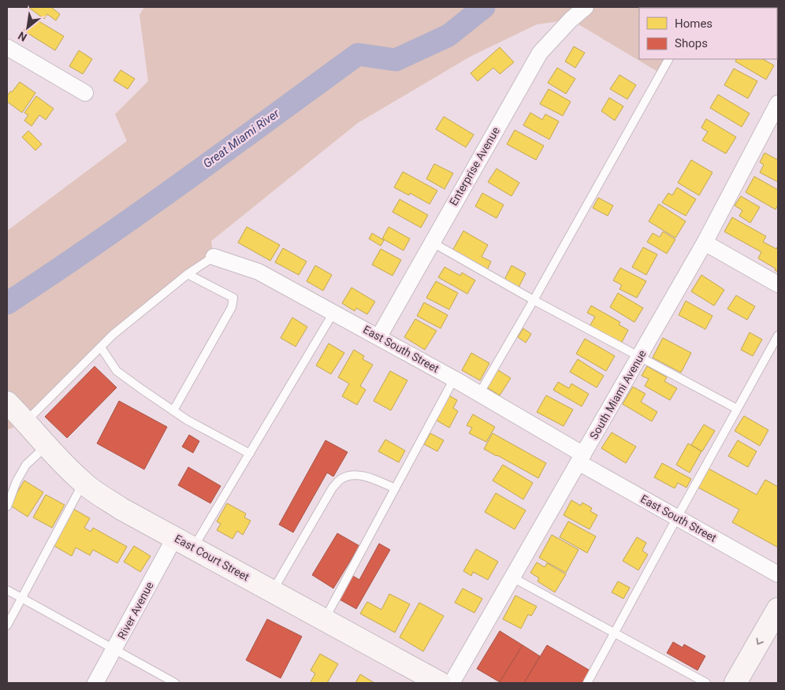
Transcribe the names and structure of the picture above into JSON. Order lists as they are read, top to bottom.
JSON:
{
  "streets": {
    "main road": ["East Court Street"],
    "street": [
      "Enterprise Avenue",
      "East South Street",
      "South Miami Avenue",
      "River Avenue"
    ]
  },
  "crossings": [
    ["Enterprise Avenue", "East South Street"],
    ["East South Street", "South Miami Avenue"],
    ["East Court Street", "River Avenue"]
  ],
  "water": ["Great Miami River"],
  "legend": ["Homes", "Shops"],
  "north": "bottom left"
}
